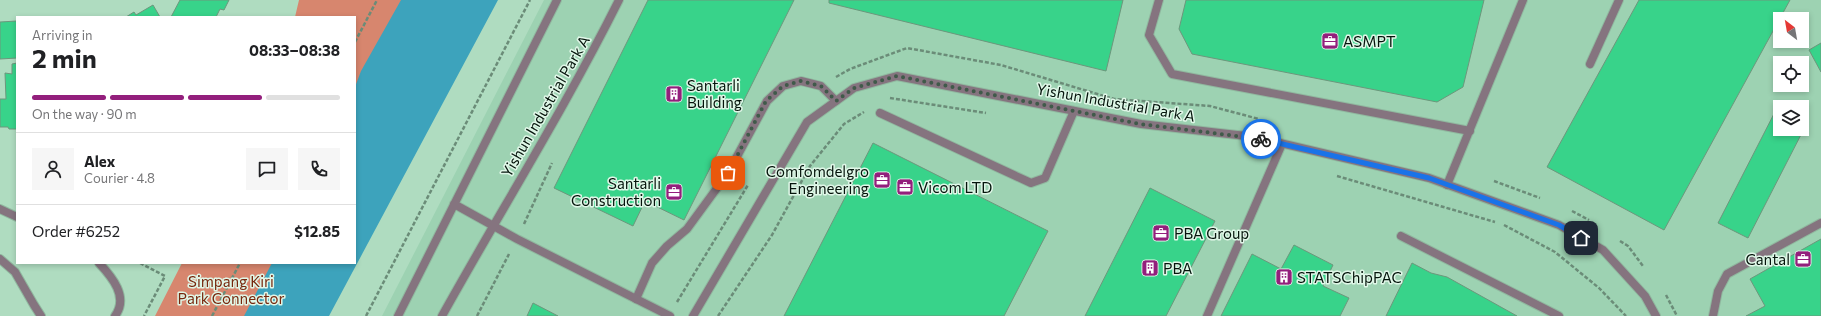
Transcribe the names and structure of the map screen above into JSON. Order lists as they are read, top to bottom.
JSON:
{
  "streets": {
    "street": ["Yishun Industrial Park A"]
  },
  "parks": ["Simpang Kiri Park Connector"],
  "places": {
    "office": [
      "ASMPT",
      "Comfomdelgro Engineering",
      "Vicom LTD",
      "Santarli Construction",
      "PBA Group",
      "Cantal"
    ],
    "building": ["Santarli Building", "PBA", "STATSChipPAC"]
  },
  "north": "top left",
  "page": {
    "heading": ["2 min", "Arriving in", "08:33–08:38"],
    "panel": [
      "Alex",
      "Courier · 4.8",
      "Order #6252",
      "$12.85"
    ],
    "bar": "On the way · 90 m"
  }
}
